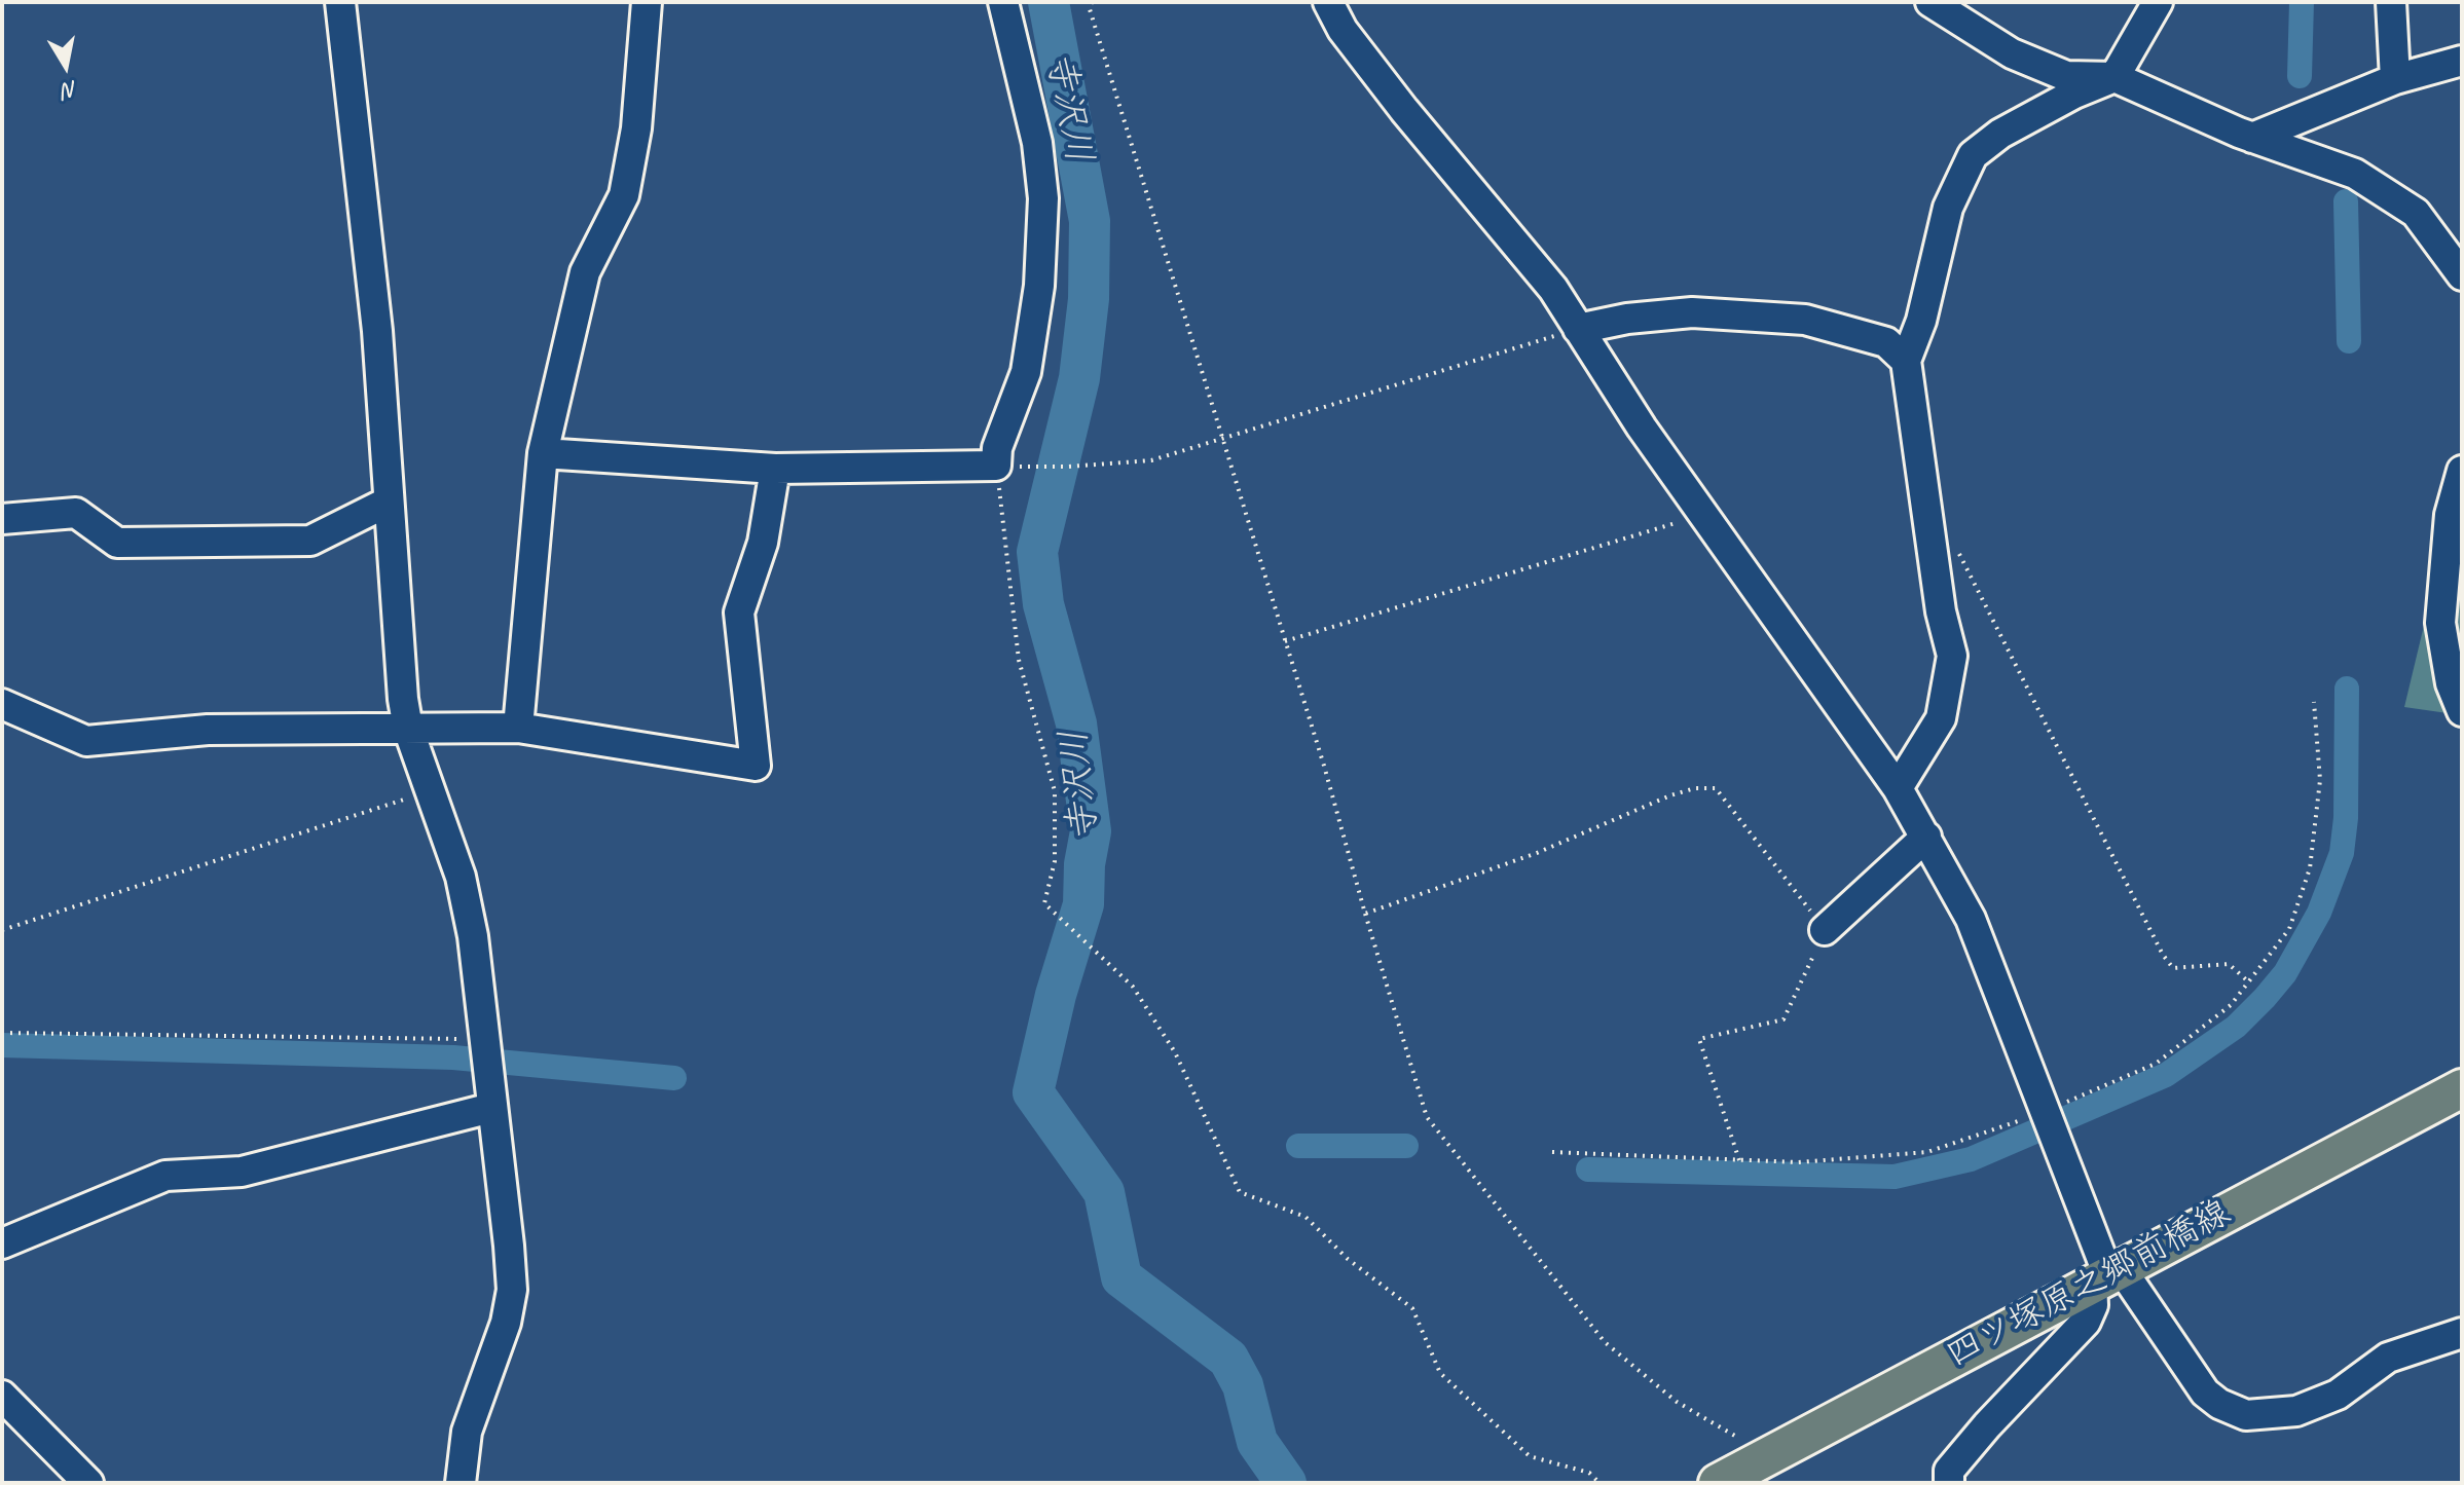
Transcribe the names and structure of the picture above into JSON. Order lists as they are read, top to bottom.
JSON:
{
  "streets": {
    "main road": ["四ツ塚原之郷前橋線"]
  },
  "water": ["寺沢川"],
  "north": "bottom"
}
